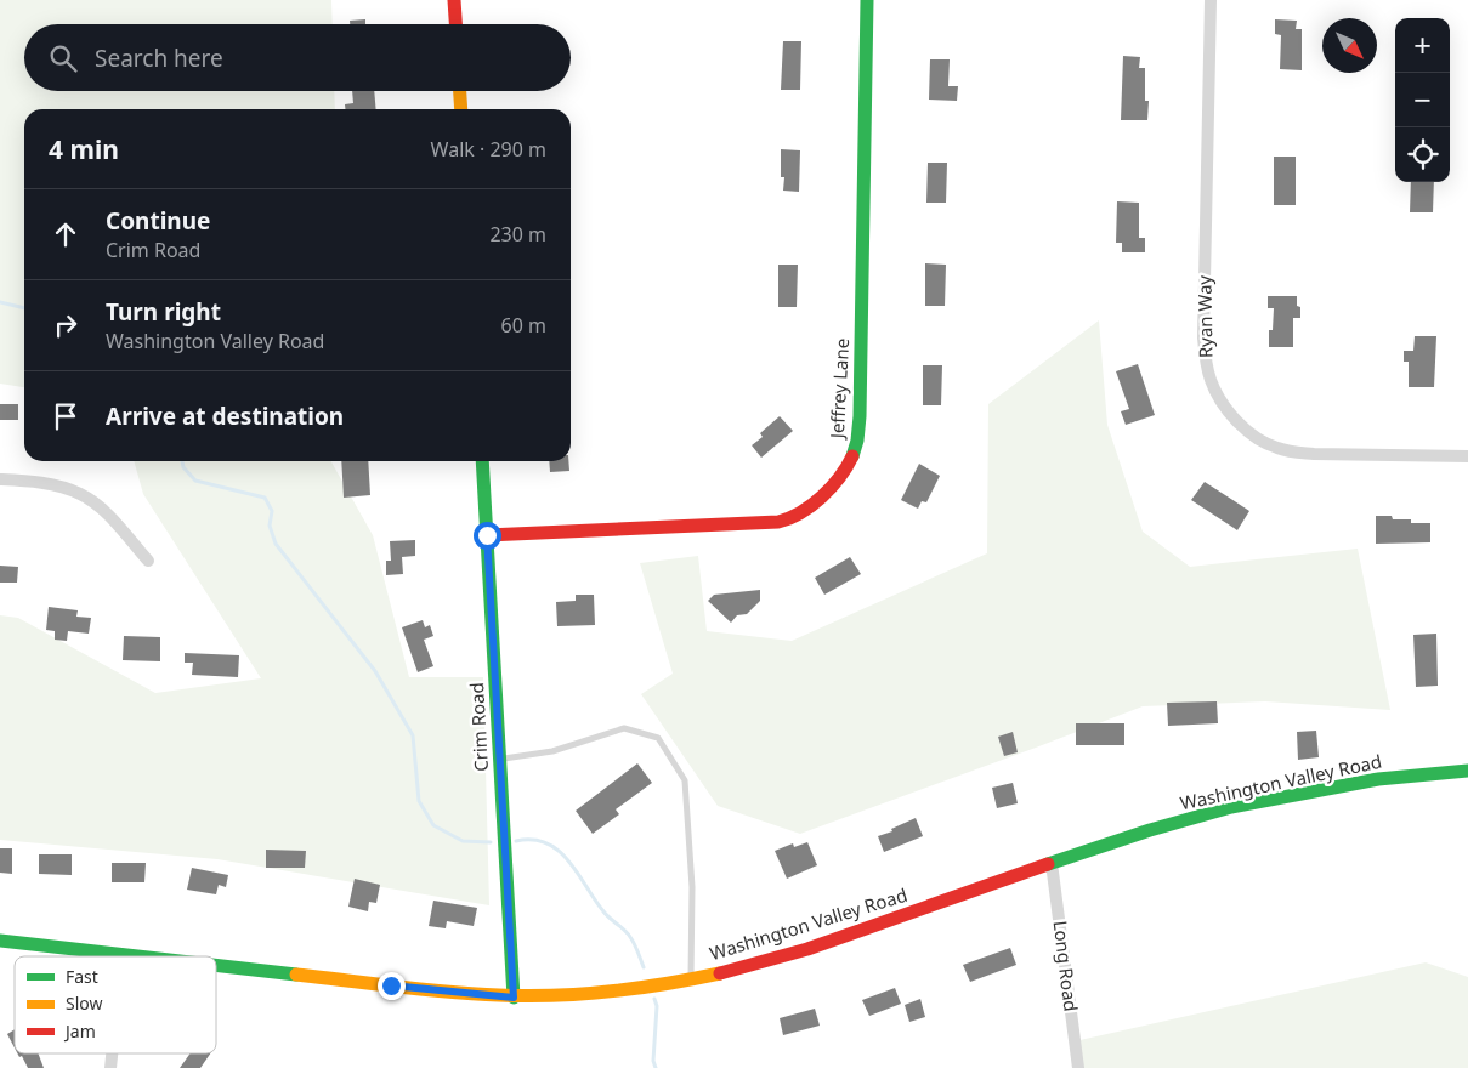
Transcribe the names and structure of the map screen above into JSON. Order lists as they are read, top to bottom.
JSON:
{
  "streets": {
    "street": [
      "Ryan Way",
      "Jeffrey Lane",
      "Crim Road",
      "Washington Valley Road",
      "Long Road"
    ]
  },
  "crossings": [
    ["Jeffrey Lane", "Crim Road"],
    ["Crim Road", "Washington Valley Road"],
    ["Washington Valley Road", "Long Road"]
  ],
  "legend": ["Fast", "Slow", "Jam"],
  "north": "bottom right",
  "page": {
    "map_buttons": ["+", "−"],
    "search": "Search here",
    "heading": ["4 min", "Walk · 290 m"],
    "list": [
      ["Continue", "Crim Road", "230 m"],
      ["Turn right", "Washington Valley Road", "60 m"],
      "Arrive at destination"
    ]
  }
}
